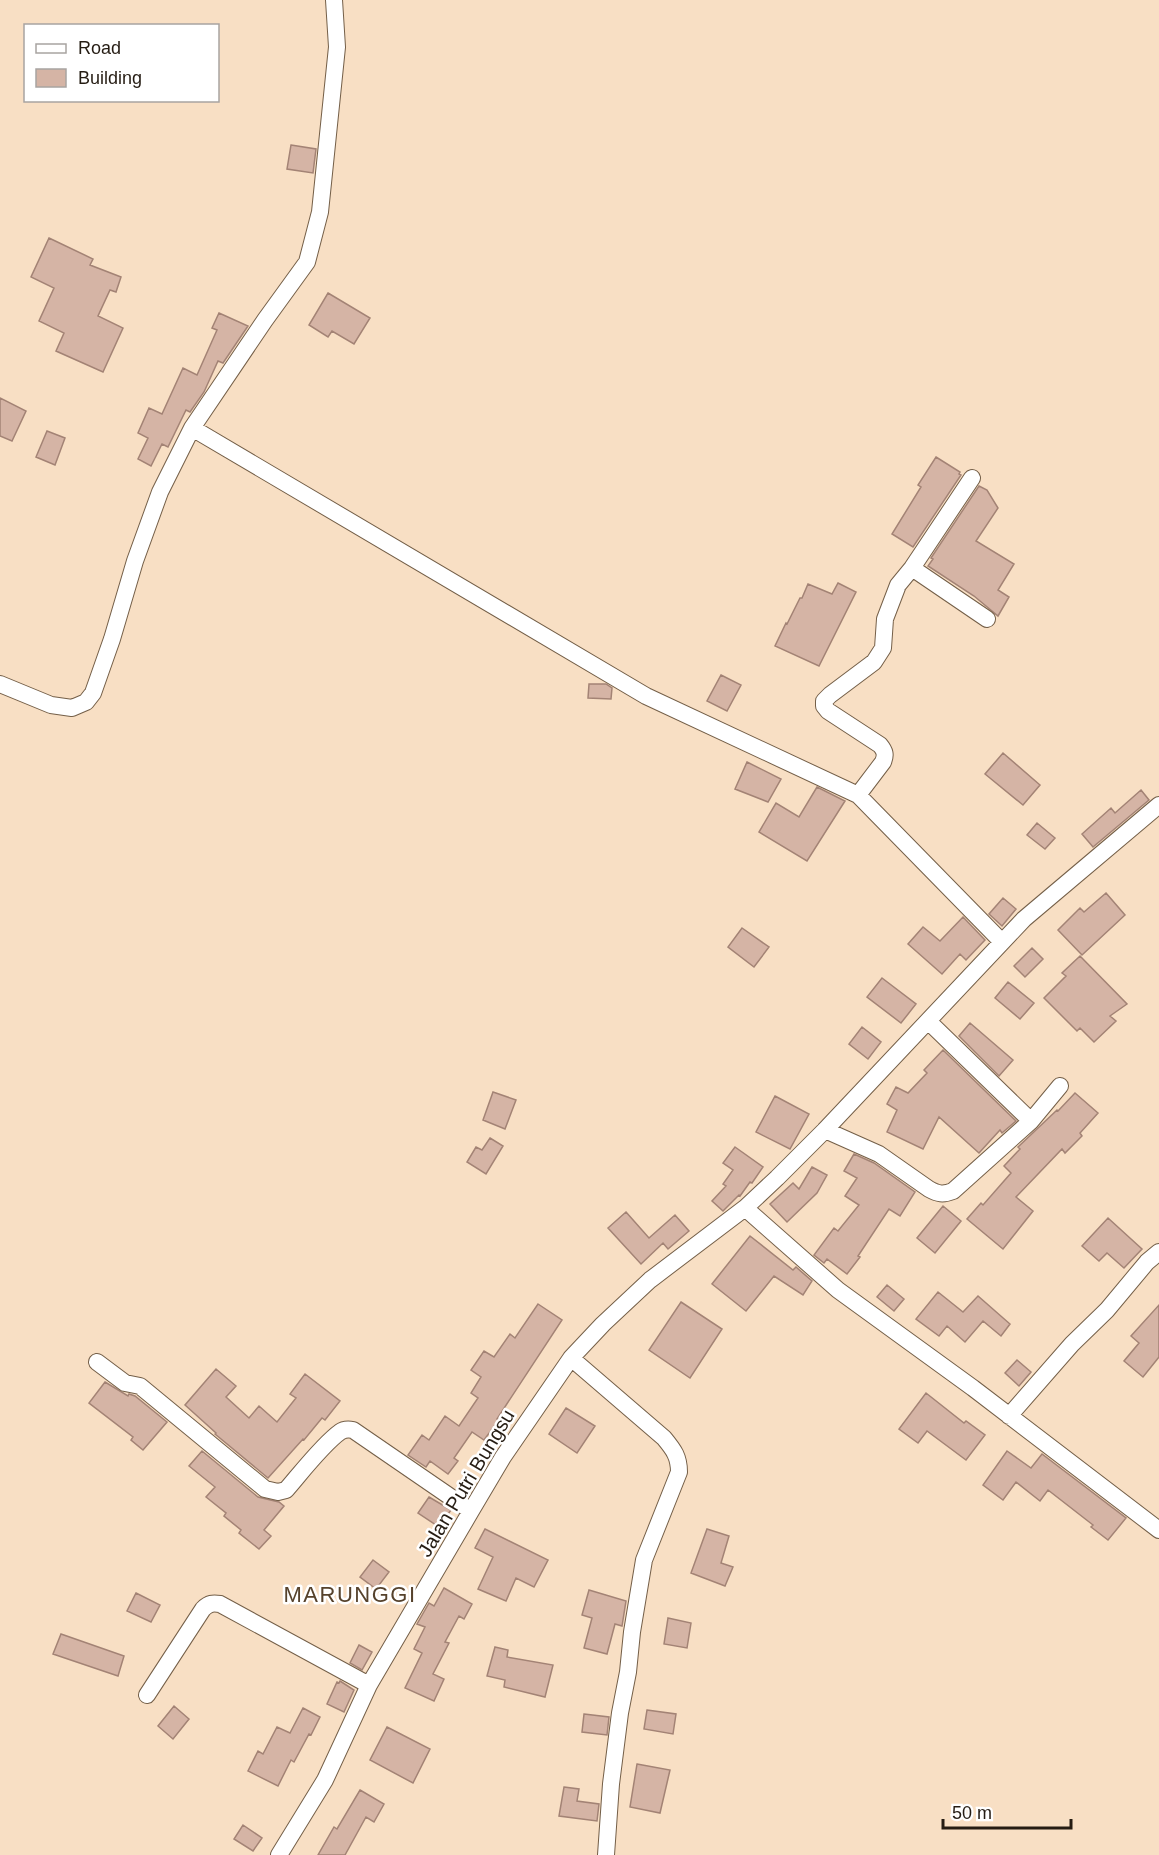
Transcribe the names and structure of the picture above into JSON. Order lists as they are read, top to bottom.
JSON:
{
  "streets": {
    "street": ["Jalan Putri Bungsu"]
  },
  "districts": ["MARUNGGI"],
  "legend": ["Road", "Building"],
  "scale_bar": "50 m"
}
